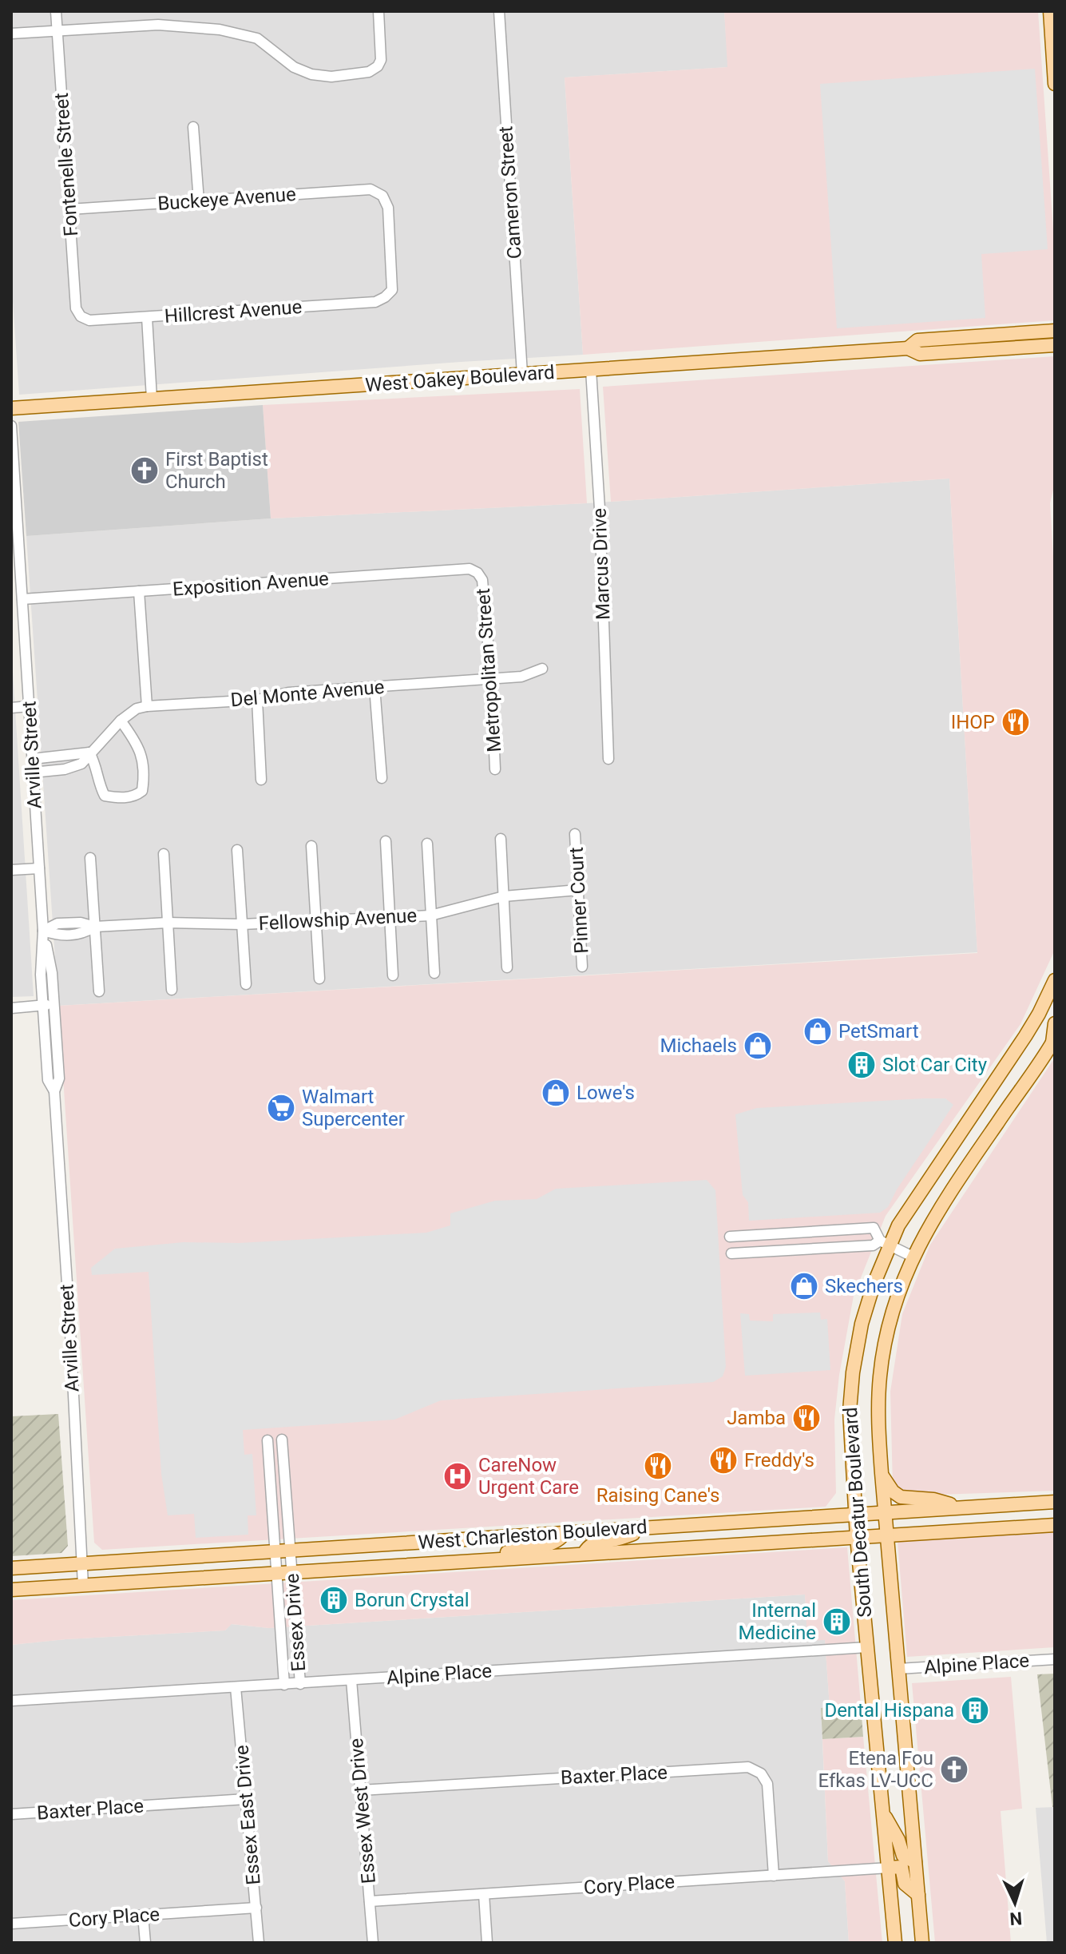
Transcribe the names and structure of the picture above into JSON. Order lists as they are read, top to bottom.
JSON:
{
  "streets": {
    "main road": ["West Oakey Boulevard", "South Decatur Boulevard", "West Charleston Boulevard"],
    "street": [
      "Fontenelle Street",
      "Cameron Street",
      "Buckeye Avenue",
      "Hillcrest Avenue",
      "Marcus Drive",
      "Exposition Avenue",
      "Metropolitan Street",
      "Del Monte Avenue",
      "Arville Street",
      "Pinner Court",
      "Fellowship Avenue",
      "Essex Drive",
      "Alpine Place",
      "Baxter Place",
      "Essex West Drive",
      "Essex East Drive",
      "Cory Place"
    ]
  },
  "crossings": [
    ["Fontenelle Street", "Buckeye Avenue"],
    ["Fontenelle Street", "Hillcrest Avenue"],
    ["Cameron Street", "West Oakey Boulevard"],
    ["Buckeye Avenue", "Hillcrest Avenue"],
    ["West Oakey Boulevard", "Marcus Drive"],
    ["Exposition Avenue", "Metropolitan Street"],
    ["Exposition Avenue", "Arville Street"],
    ["Metropolitan Street", "Del Monte Avenue"],
    ["Del Monte Avenue", "Arville Street"],
    ["Arville Street", "Fellowship Avenue"],
    ["Arville Street", "West Charleston Boulevard"],
    ["Pinner Court", "Fellowship Avenue"],
    ["South Decatur Boulevard", "West Charleston Boulevard"],
    ["South Decatur Boulevard", "Alpine Place"],
    ["South Decatur Boulevard", "Cory Place"],
    ["West Charleston Boulevard", "Essex Drive"],
    ["Essex Drive", "Alpine Place"],
    ["Alpine Place", "Essex West Drive"],
    ["Alpine Place", "Essex East Drive"],
    ["Baxter Place", "Essex West Drive"],
    ["Baxter Place", "Essex East Drive"],
    ["Baxter Place", "Cory Place"],
    ["Essex West Drive", "Cory Place"],
    ["Essex East Drive", "Cory Place"]
  ],
  "places": {
    "church": ["First Baptist Church", "Etena Fou Efkas LV-UCC"],
    "restaurant": [
      "IHOP",
      "Jamba",
      "Freddy's",
      "Raising Cane's"
    ],
    "shop": [
      "PetSmart",
      "Michaels",
      "Lowe's",
      "Skechers"
    ],
    "building": [
      "Slot Car City",
      "Borun Crystal",
      "Internal Medicine",
      "Dental Hispana"
    ],
    "supermarket": ["Walmart Supercenter"],
    "hospital": ["CareNow Urgent Care"]
  },
  "north": "bottom"
}
